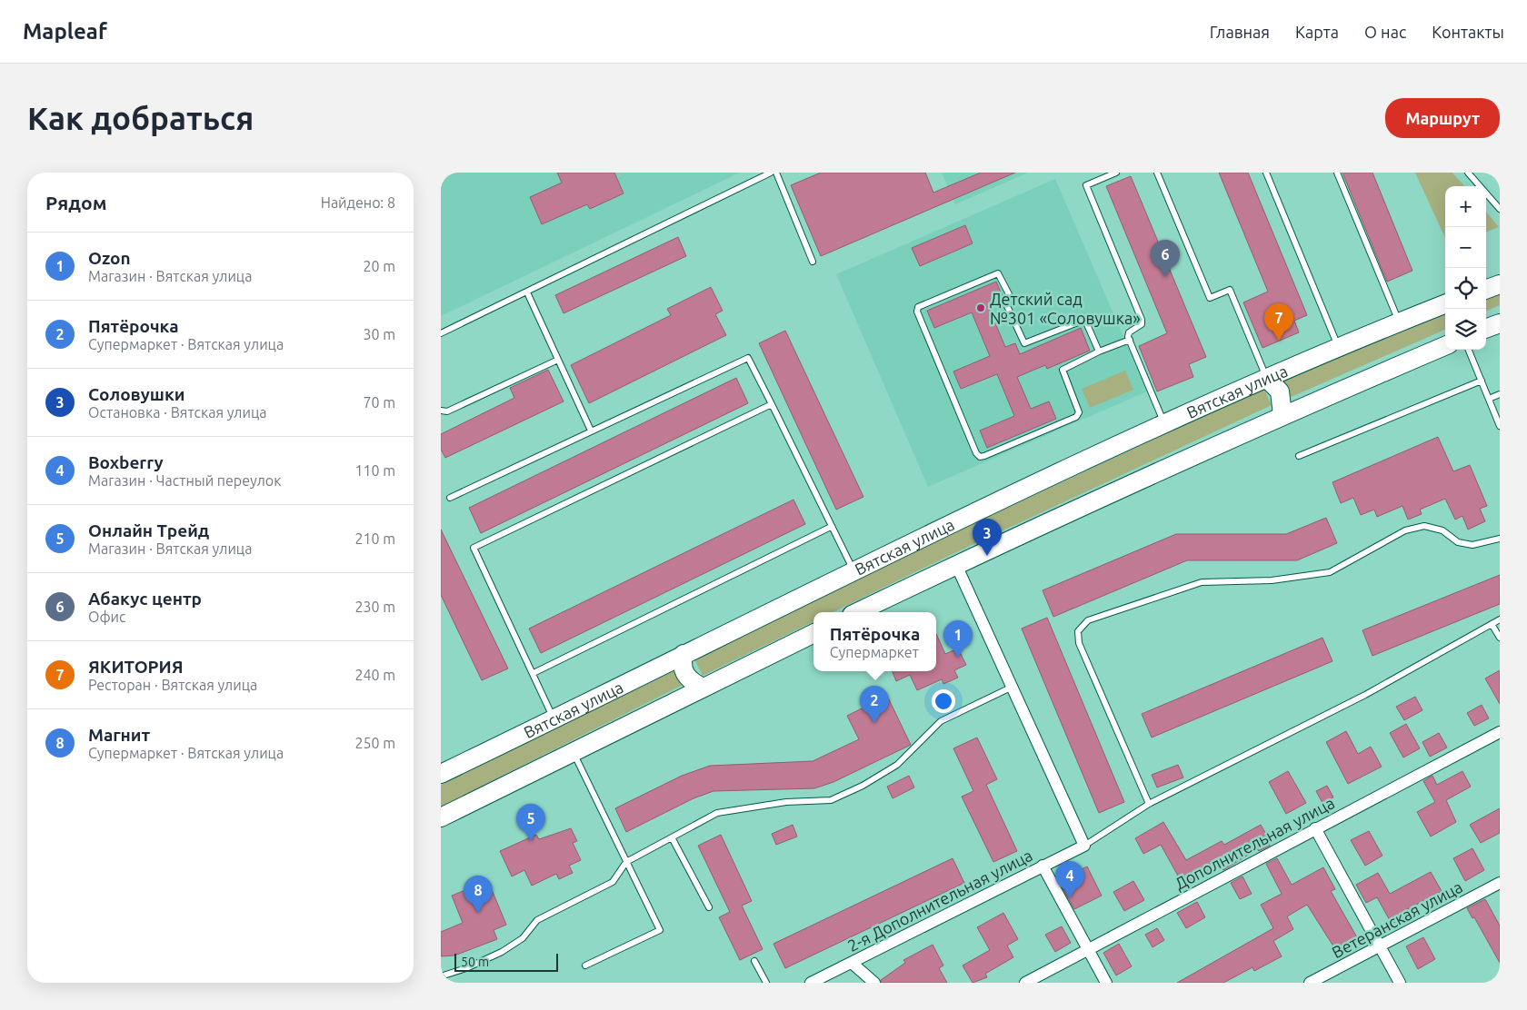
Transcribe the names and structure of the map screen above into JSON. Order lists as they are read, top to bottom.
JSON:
{
  "streets": {
    "main road": ["Вятская улица"],
    "street": ["Дополнительная улица", "2-я Дополнительная улица", "Ветеранская улица"]
  },
  "places": ["Детский сад №301 «Соловушка»"],
  "scale_bar": "50 m",
  "page": {
    "header": "Mapleaf",
    "nav": [
      "Главная",
      "Карта",
      "О нас",
      "Контакты"
    ],
    "buttons": "Маршрут",
    "title": "Как добраться",
    "heading": ["Рядом", "Найдено: 8"],
    "map_buttons": ["+", "−"],
    "list": [
      {
        "mark": "1",
        "name": "Ozon",
        "note": "Магазин · Вятская улица",
        "value": "20 m"
      },
      {
        "mark": "2",
        "name": "Пятёрочка",
        "note": "Супермаркет · Вятская улица",
        "value": "30 m"
      },
      {
        "mark": "3",
        "name": "Соловушки",
        "note": "Остановка · Вятская улица",
        "value": "70 m"
      },
      {
        "mark": "4",
        "name": "Boxberry",
        "note": "Магазин · Частный переулок",
        "value": "110 m"
      },
      {
        "mark": "5",
        "name": "Онлайн Трейд",
        "note": "Магазин · Вятская улица",
        "value": "210 m"
      },
      {
        "mark": "6",
        "name": "Абакус центр",
        "note": "Офис",
        "value": "230 m"
      },
      {
        "mark": "7",
        "name": "ЯКИТОРИЯ",
        "note": "Ресторан · Вятская улица",
        "value": "240 m"
      },
      {
        "mark": "8",
        "name": "Магнит",
        "note": "Супермаркет · Вятская улица",
        "value": "250 m"
      }
    ],
    "pins": [
      "6",
      "7",
      "3",
      "1",
      "2",
      "5",
      "4",
      "8"
    ],
    "popup": ["Пятёрочка", "Супермаркет"],
    "scale": "50 m"
  }
}
